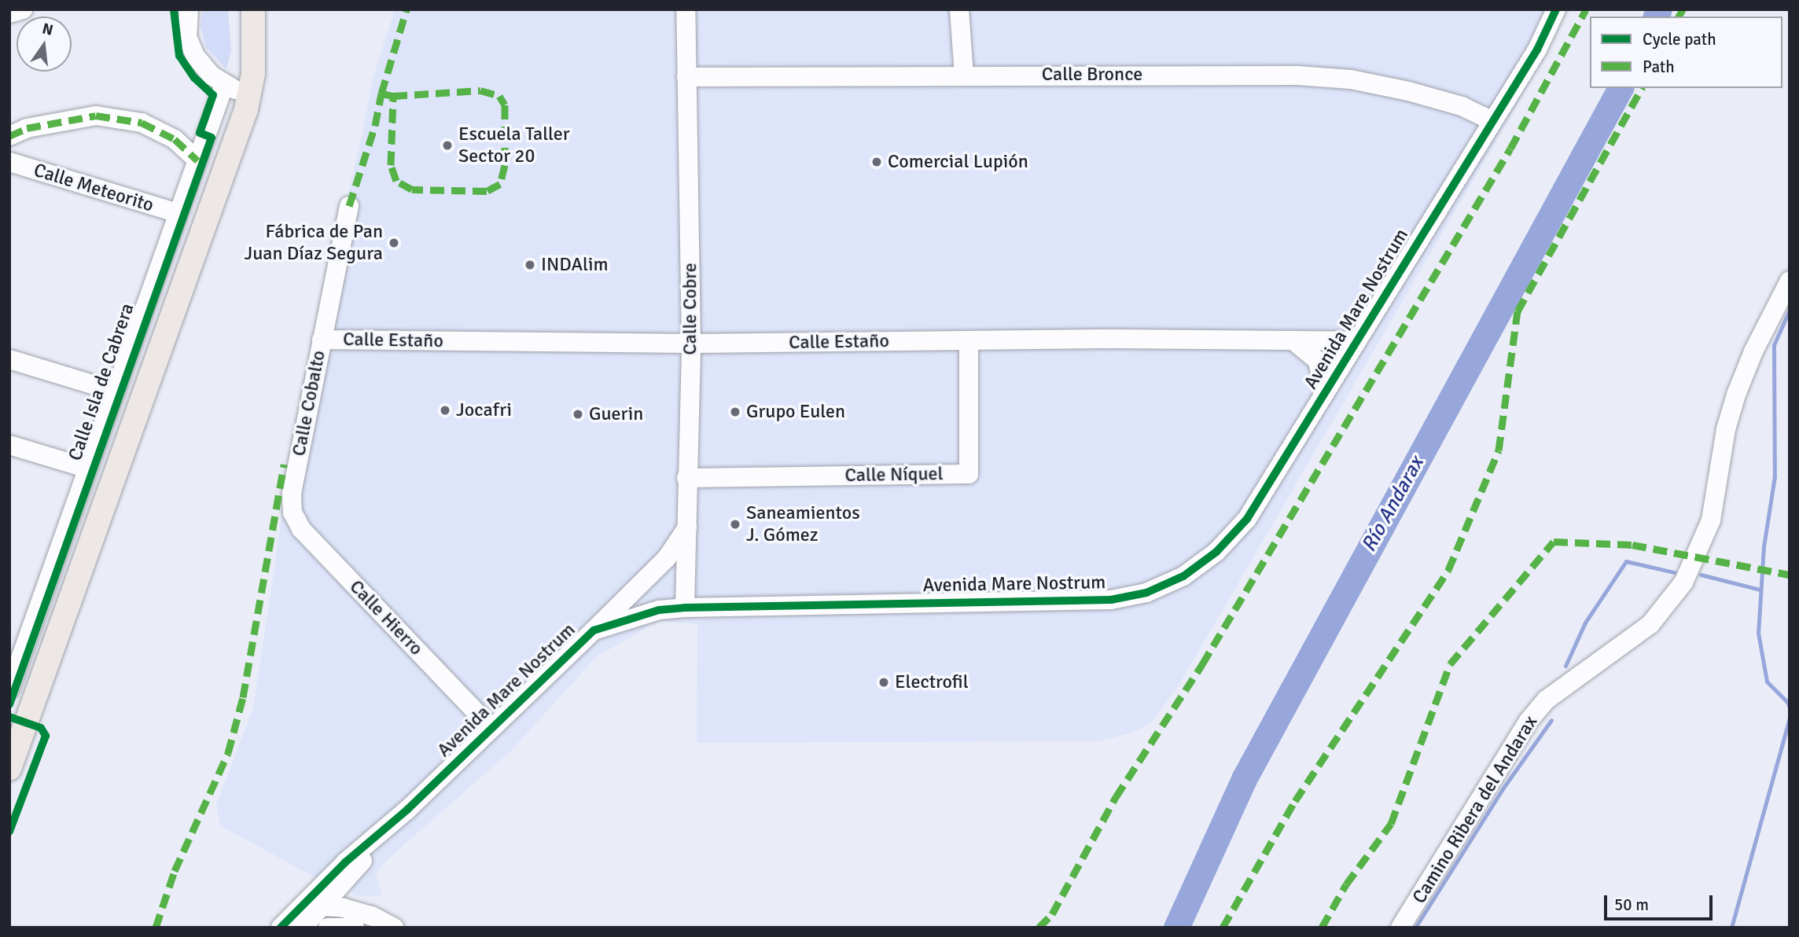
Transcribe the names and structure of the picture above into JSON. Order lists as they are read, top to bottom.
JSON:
{
  "streets": {
    "street": [
      "Calle Bronce",
      "Calle Meteorito",
      "Calle Cobre",
      "Avenida Mare Nostrum",
      "Calle Estaño",
      "Calle Isla de Cabrera",
      "Calle Cobalto",
      "Calle Níquel",
      "Calle Hierro",
      "Camino Ribera del Andarax"
    ]
  },
  "crossings": [
    ["Calle Bronce", "Calle Cobre"],
    ["Calle Bronce", "Avenida Mare Nostrum"],
    ["Calle Meteorito", "Calle Isla de Cabrera"],
    ["Calle Cobre", "Avenida Mare Nostrum"],
    ["Calle Cobre", "Calle Estaño"],
    ["Calle Cobre", "Calle Níquel"],
    ["Avenida Mare Nostrum", "Calle Estaño"],
    ["Avenida Mare Nostrum", "Calle Hierro"],
    ["Calle Estaño", "Calle Cobalto"],
    ["Calle Estaño", "Calle Níquel"],
    ["Calle Cobalto", "Calle Hierro"]
  ],
  "water": ["Río Andarax"],
  "places": [
    "Escuela Taller Sector 20",
    "Comercial Lupión",
    "Fábrica de Pan Juan Díaz Segura",
    "INDAlim",
    "Jocafri",
    "Grupo Eulen",
    "Guerin",
    "Saneamientos J. Gómez",
    "Electrofil"
  ],
  "legend": ["Cycle path", "Path"],
  "scale_bar": "50 m",
  "north": "top"
}
